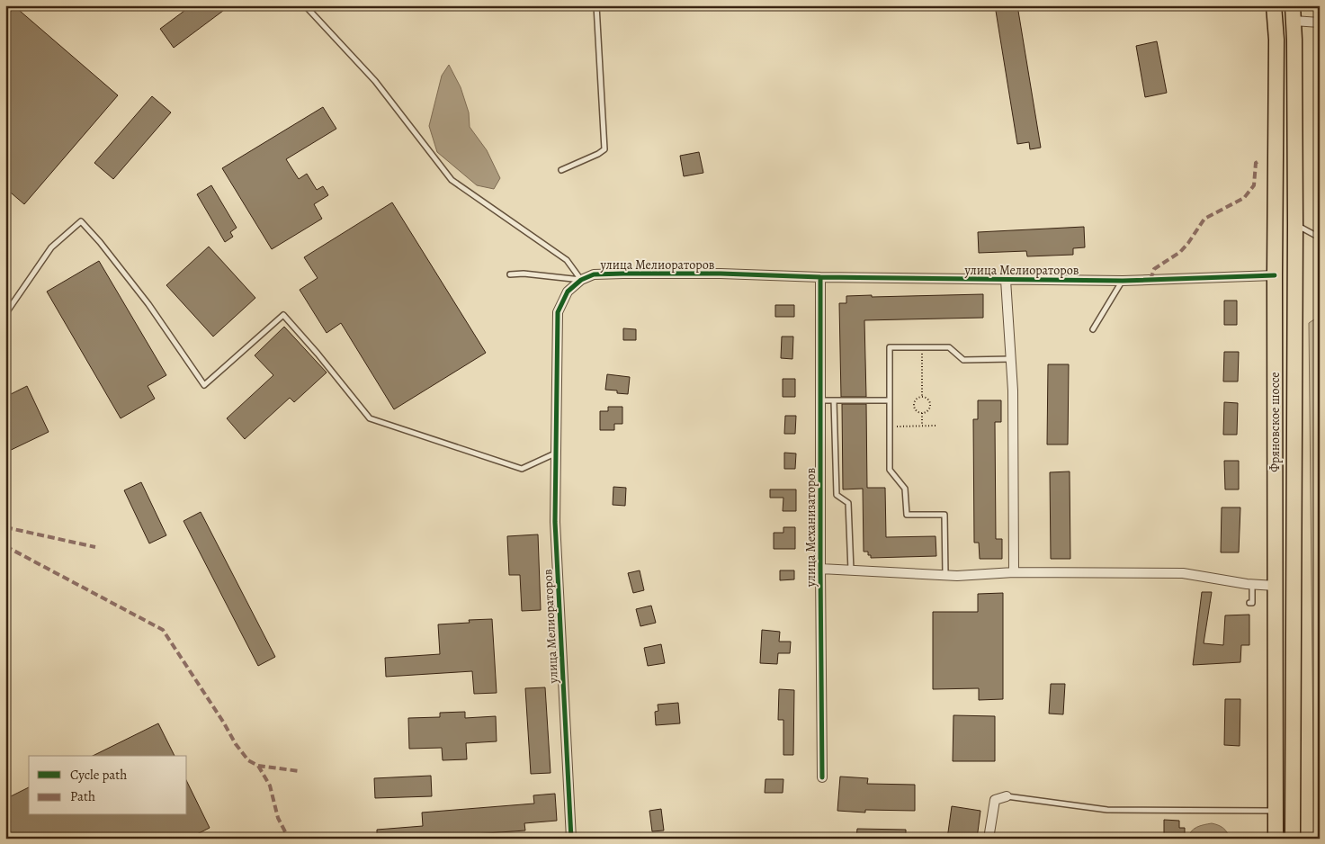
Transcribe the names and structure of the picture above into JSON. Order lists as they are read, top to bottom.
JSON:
{
  "streets": {
    "main road": ["Фряновское шоссе"],
    "street": ["улица Мелиораторов", "улица Механизаторов"]
  },
  "crossings": [
    ["улица Мелиораторов", "Фряновское шоссе"],
    ["улица Мелиораторов", "улица Механизаторов"]
  ],
  "legend": ["Cycle path", "Path"]
}
